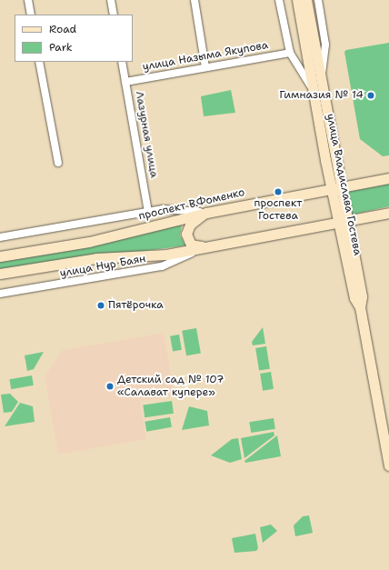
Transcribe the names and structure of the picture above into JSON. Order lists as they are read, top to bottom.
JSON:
{
  "streets": {
    "main road": ["улица Владислава Гостева", "проспект В.Фоменко"],
    "street": ["улица Назыма Якупова", "Лазурная улица", "улица Нур Баян"]
  },
  "crossings": [
    ["улица Назыма Якупова", "Лазурная улица"],
    ["улица Владислава Гостева", "проспект В.Фоменко"]
  ],
  "places": [
    "Гимназия № 14",
    "проспект Гостева",
    "Пятёрочка",
    "Детский сад № 107 «Салават купере»"
  ],
  "legend": ["Road", "Park"]
}
